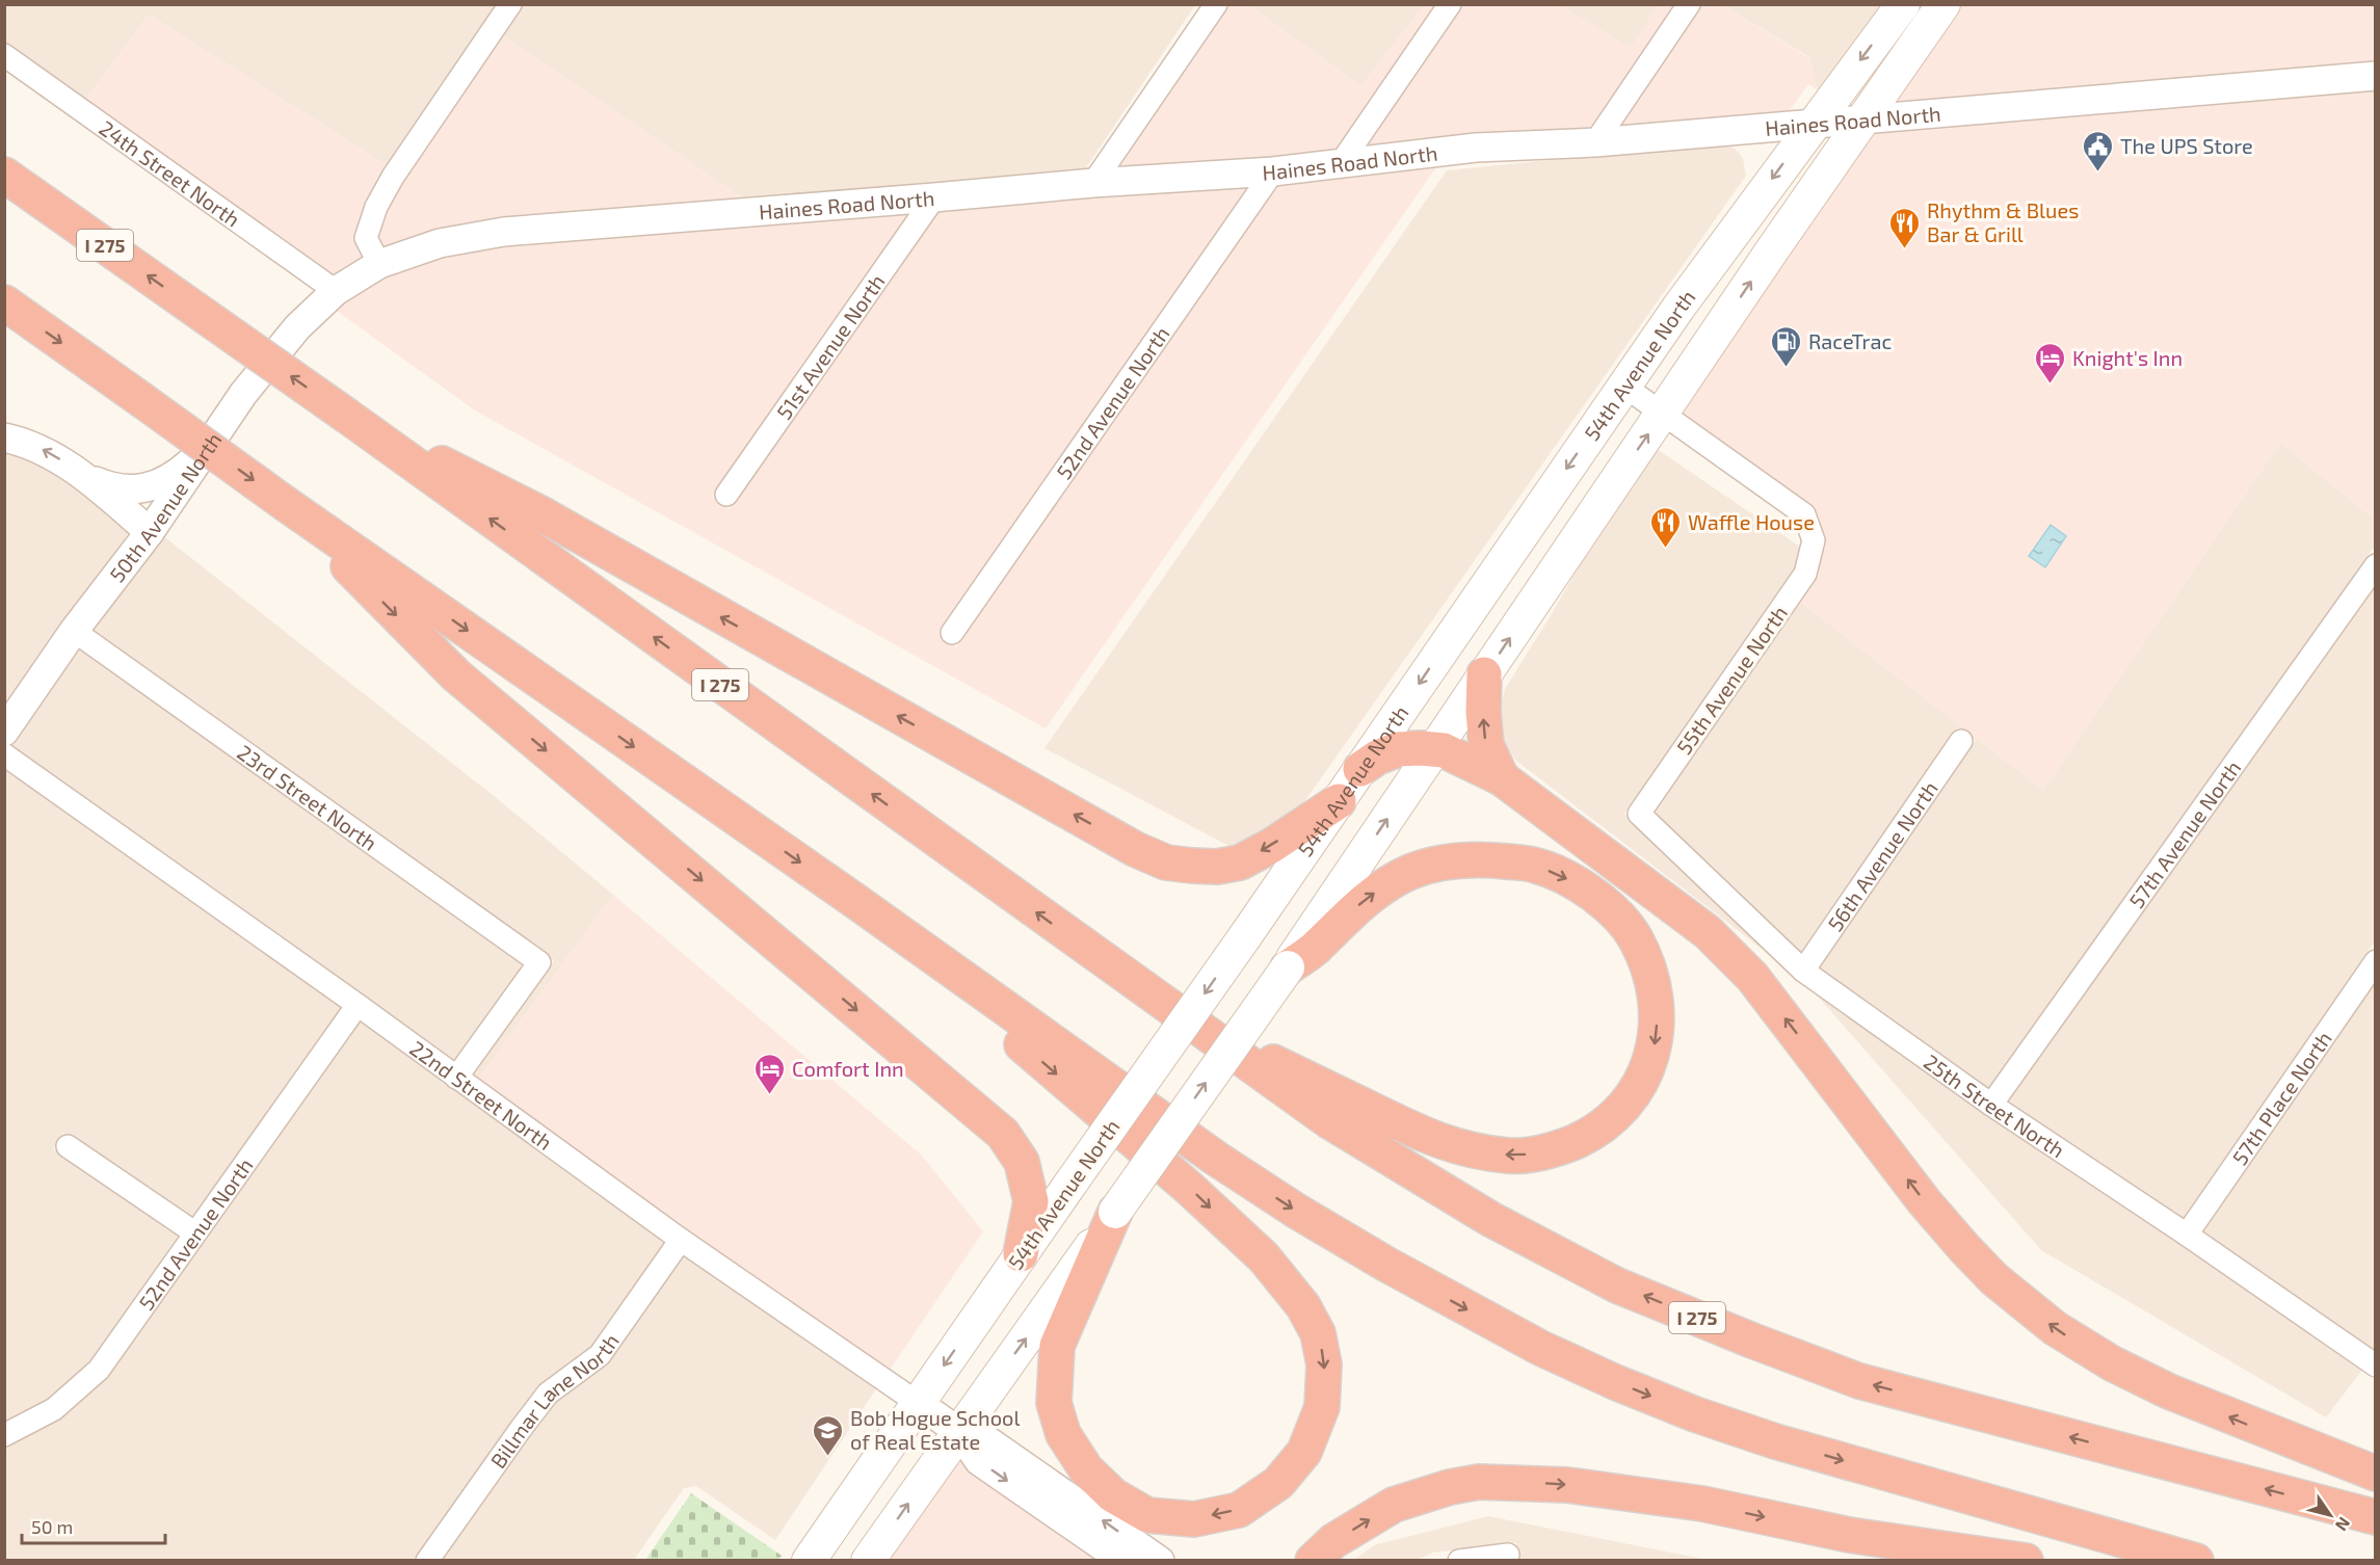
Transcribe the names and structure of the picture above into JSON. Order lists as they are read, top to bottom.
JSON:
{
  "streets": {
    "highway": ["I 275"],
    "main road": ["54th Avenue North"],
    "street": [
      "Haines Road North",
      "24th Street North",
      "51st Avenue North",
      "52nd Avenue North",
      "50th Avenue North",
      "55th Avenue North",
      "23rd Street North",
      "57th Avenue North",
      "56th Avenue North",
      "22nd Street North",
      "57th Place North",
      "25th Street North",
      "Billmar Lane North"
    ]
  },
  "crossings": [
    ["Haines Road North", "24th Street North"],
    ["Haines Road North", "51st Avenue North"],
    ["Haines Road North", "54th Avenue North"],
    ["Haines Road North", "52nd Avenue North"],
    ["Haines Road North", "50th Avenue North"],
    ["24th Street North", "50th Avenue North"],
    ["54th Avenue North", "22nd Street North"],
    ["52nd Avenue North", "22nd Street North"],
    ["50th Avenue North", "23rd Street North"],
    ["55th Avenue North", "25th Street North"],
    ["23rd Street North", "22nd Street North"],
    ["57th Avenue North", "25th Street North"],
    ["56th Avenue North", "25th Street North"],
    ["22nd Street North", "Billmar Lane North"],
    ["57th Place North", "25th Street North"]
  ],
  "places": {
    "public building": ["The UPS Store"],
    "restaurant": ["Rhythm & Blues Bar & Grill", "Waffle House"],
    "fuel station": ["RaceTrac"],
    "hotel": ["Knight's Inn", "Comfort Inn"],
    "school or university": ["Bob Hogue School of Real Estate"]
  },
  "scale_bar": "50 m",
  "north": "bottom right"
}
